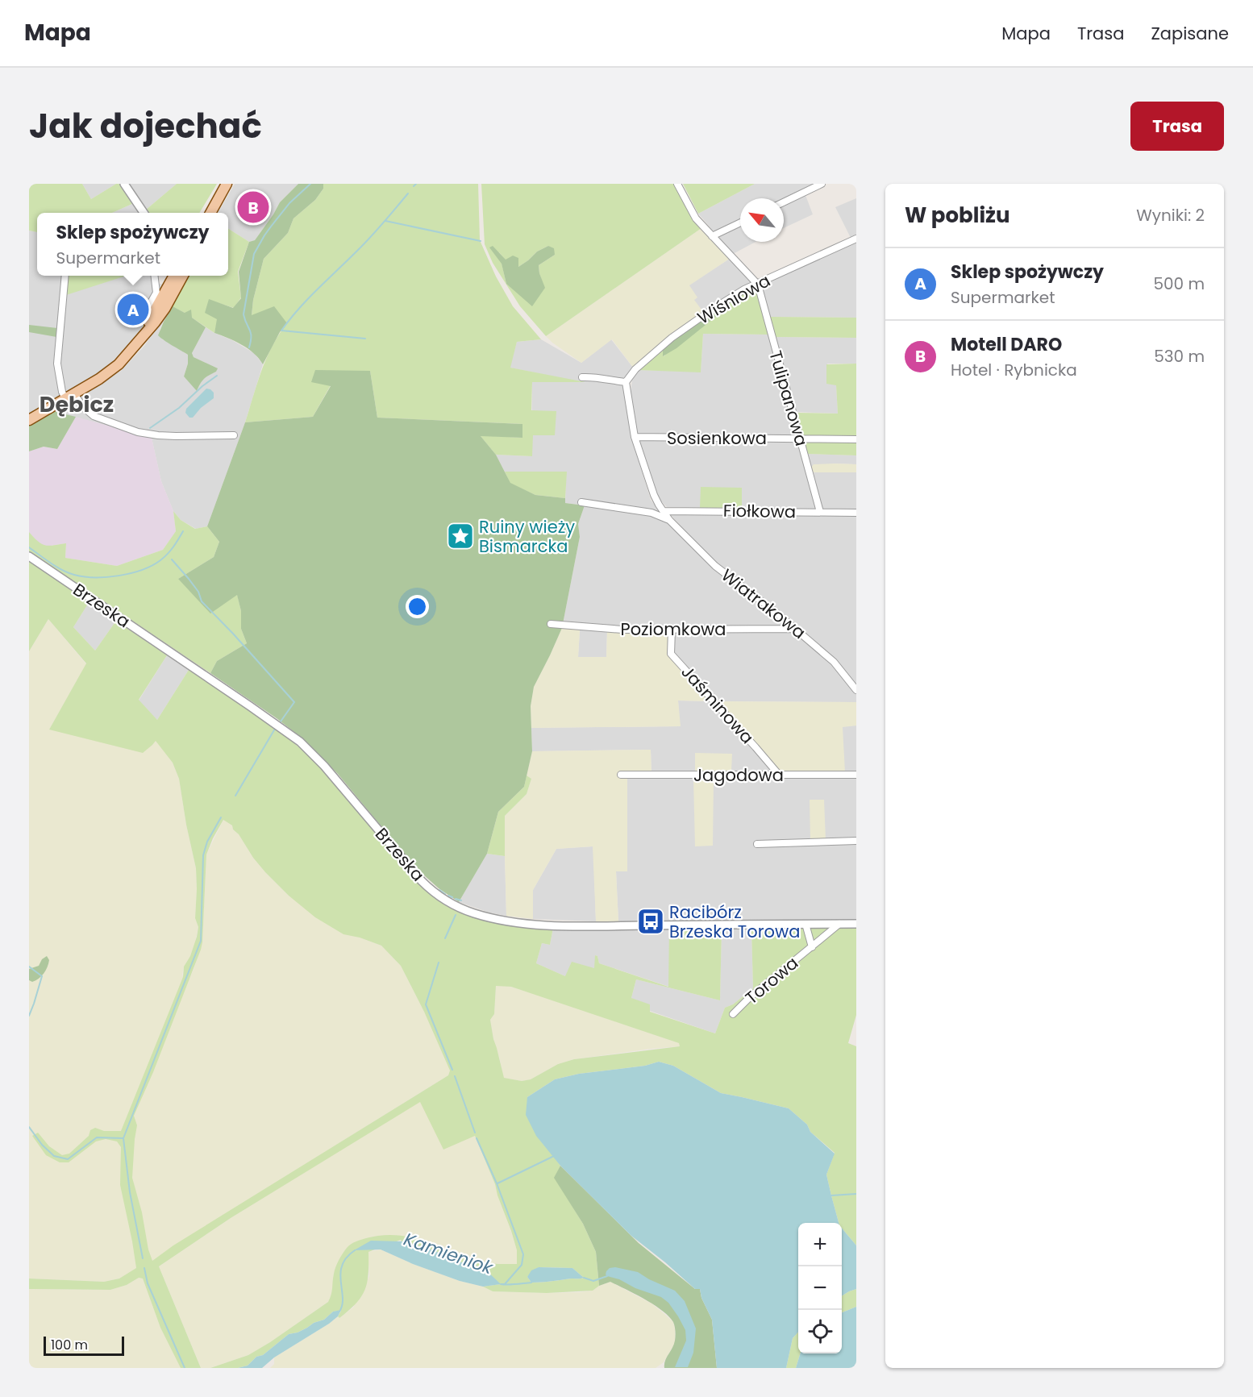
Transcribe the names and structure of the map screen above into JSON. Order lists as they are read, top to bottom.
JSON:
{
  "streets": {
    "street": [
      "Wiśniowa",
      "Tulipanowa",
      "Sosienkowa",
      "Fiołkowa",
      "Wiatrakowa",
      "Brzeska",
      "Poziomkowa",
      "Jaśminowa",
      "Jagodowa",
      "Torowa"
    ]
  },
  "crossings": [
    ["Wiśniowa", "Tulipanowa"],
    ["Wiśniowa", "Wiatrakowa"],
    ["Tulipanowa", "Sosienkowa"],
    ["Tulipanowa", "Fiołkowa"],
    ["Sosienkowa", "Wiatrakowa"],
    ["Fiołkowa", "Wiatrakowa"],
    ["Wiatrakowa", "Poziomkowa"],
    ["Brzeska", "Torowa"],
    ["Poziomkowa", "Jaśminowa"],
    ["Jaśminowa", "Jagodowa"]
  ],
  "districts": ["Dębicz"],
  "water": ["Kamieniok"],
  "places": {
    "place": ["Ruiny wieży Bismarcka"],
    "bus stop": ["Racibórz Brzeska Torowa"]
  },
  "scale_bar": "100 m",
  "north": "top left",
  "page": {
    "header": "Mapa",
    "nav": ["Mapa", "Trasa", "Zapisane"],
    "title": "Jak dojechać",
    "buttons": "Trasa",
    "heading": ["W pobliżu", "Wyniki: 2"],
    "pins": ["B", "A"],
    "popup": ["Sklep spożywczy", "Supermarket"],
    "list": [
      {
        "mark": "A",
        "name": "Sklep spożywczy",
        "note": "Supermarket",
        "value": "500 m"
      },
      {
        "mark": "B",
        "name": "Motell DARO",
        "note": "Hotel · Rybnicka",
        "value": "530 m"
      }
    ],
    "map_buttons": ["+", "−"],
    "scale": "100 m"
  }
}
